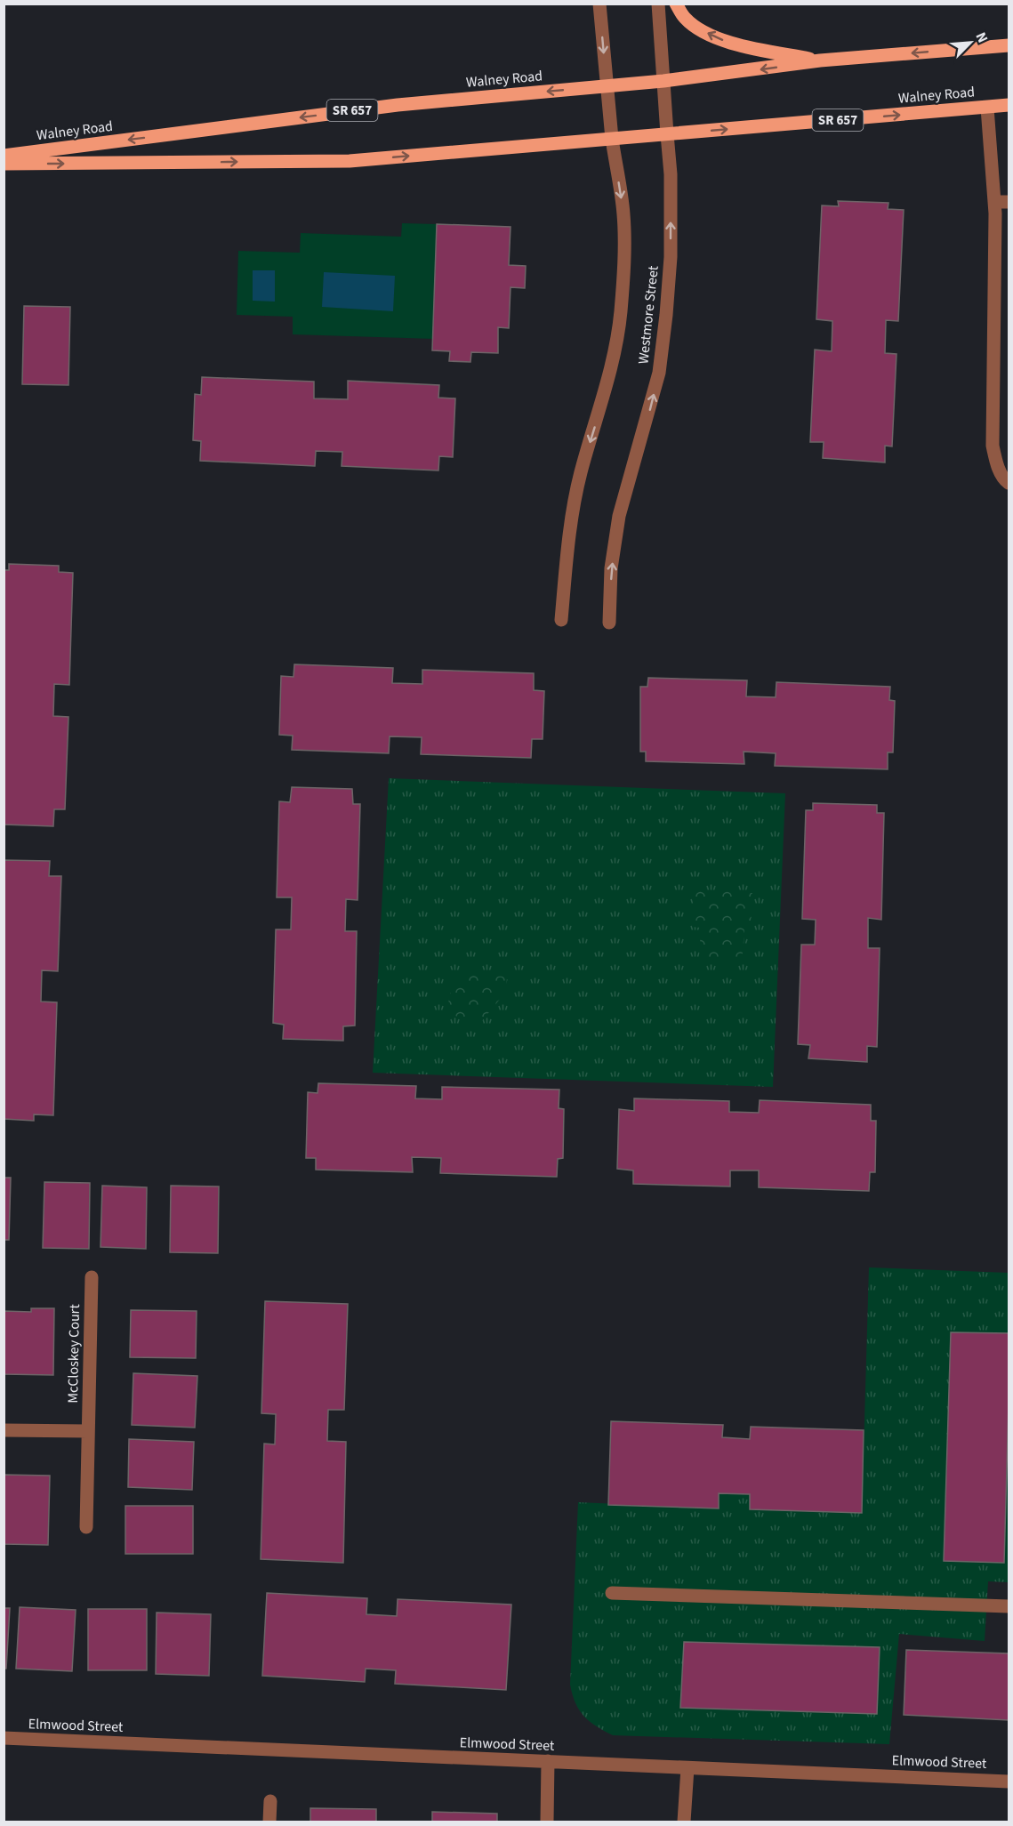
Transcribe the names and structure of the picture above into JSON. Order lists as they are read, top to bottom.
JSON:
{
  "streets": {
    "main road": ["Walney Road", "SR 657"],
    "street": ["Westmore Street", "McCloskey Court", "Elmwood Street"]
  },
  "crossings": [
    ["Walney Road", "Westmore Street"]
  ],
  "north": "top right"
}
